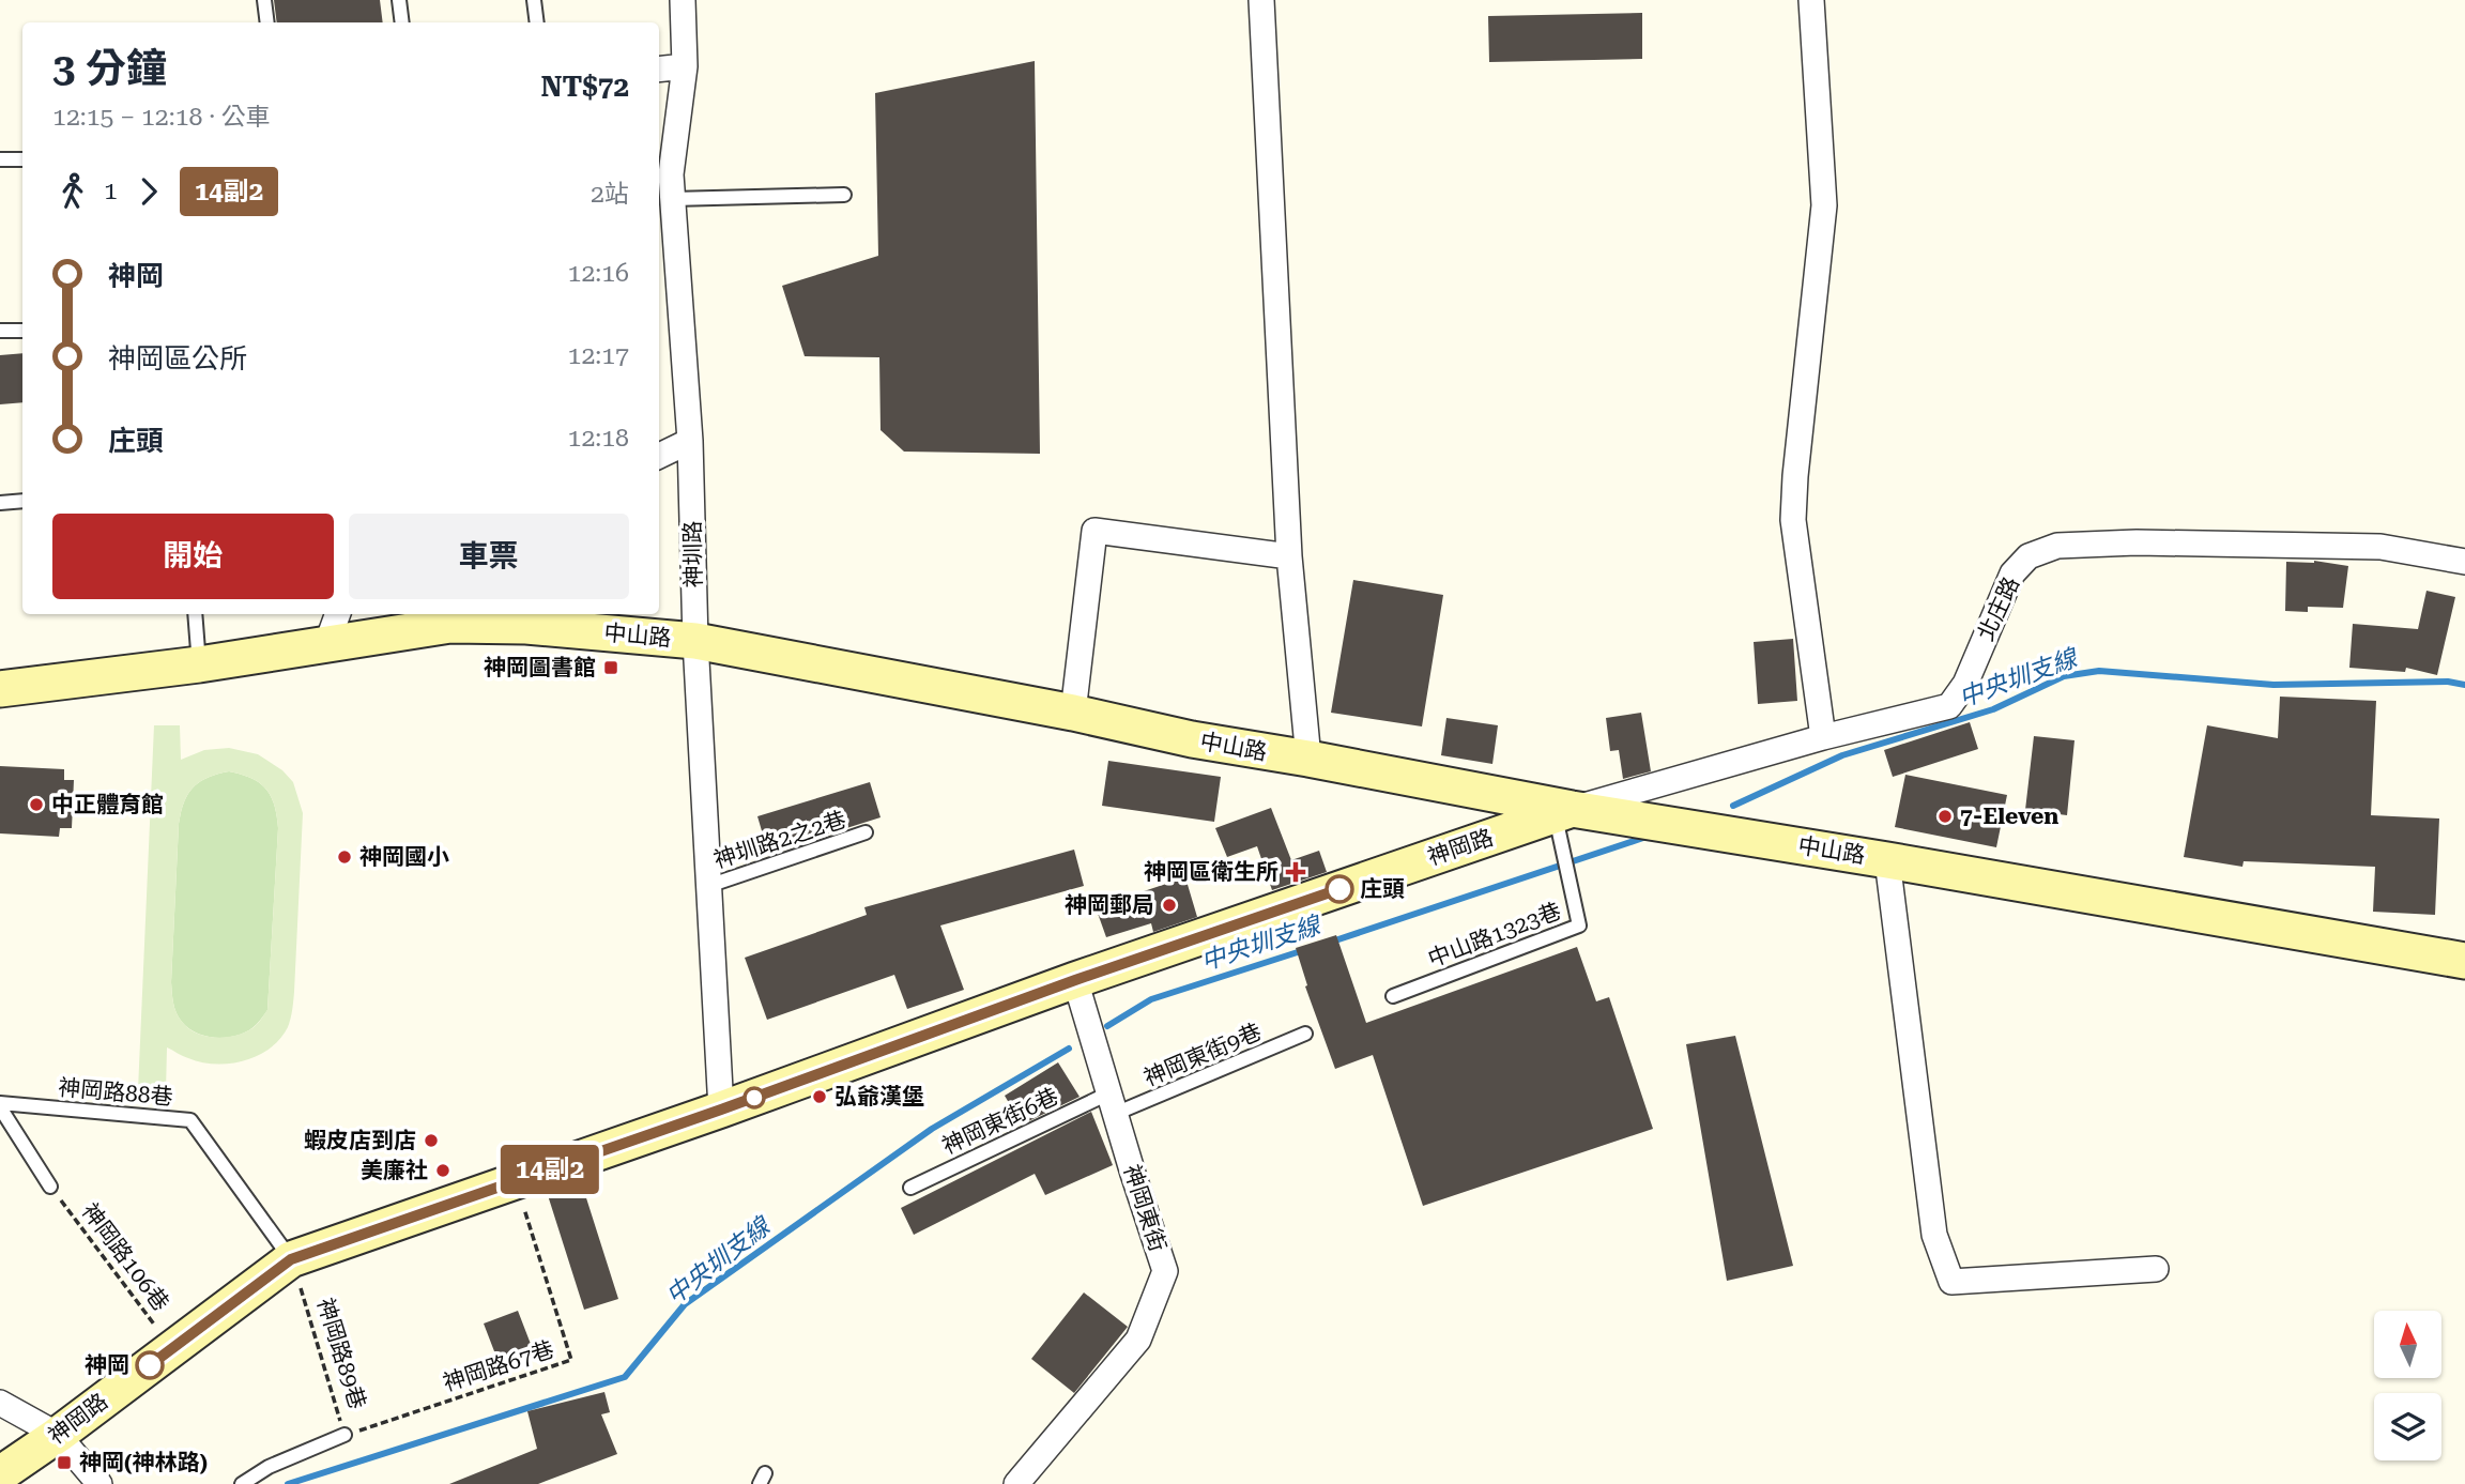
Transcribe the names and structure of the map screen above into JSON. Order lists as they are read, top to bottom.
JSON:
{
  "streets": {
    "street": [
      "神圳路",
      "北庄路",
      "中山路",
      "神岡路",
      "神岡東街"
    ],
    "lane": [
      "神圳路2之2巷",
      "中山路1323巷",
      "神岡東街9巷",
      "神岡路88巷",
      "神岡東街6巷",
      "神岡路89巷"
    ],
    "path": ["神岡路106巷", "神岡路67巷"]
  },
  "crossings": [
    ["神圳路", "中山路"],
    ["神圳路", "神圳路2之2巷"],
    ["神圳路", "神岡路"],
    ["北庄路", "中山路"],
    ["北庄路", "神岡路"],
    ["北庄路", "中山路1323巷"],
    ["中山路", "神岡路"],
    ["中山路", "中山路1323巷"],
    ["神岡路", "中山路1323巷"],
    ["神岡路", "神岡路88巷"],
    ["神岡路", "神岡東街"],
    ["神岡路", "神岡路106巷"],
    ["神岡路", "神岡路89巷"],
    ["神岡路", "神岡路67巷"],
    ["神岡東街9巷", "神岡東街6巷"],
    ["神岡東街9巷", "神岡東街"],
    ["神岡路88巷", "神岡路89巷"],
    ["神岡東街6巷", "神岡東街"],
    ["神岡路89巷", "神岡路67巷"]
  ],
  "water": ["中央圳支線"],
  "places": {
    "transit": ["神岡圖書館", "神岡(神林路)"],
    "other": [
      "中正體育館",
      "7-Eleven",
      "神岡國小",
      "庄頭",
      "神岡郵局",
      "弘爺漢堡",
      "蝦皮店到店",
      "美廉社",
      "神岡"
    ],
    "health": ["神岡區衛生所"]
  },
  "lines": ["bus line 14副2"],
  "north": "top",
  "page": {
    "on_map": "14副2",
    "heading": ["3 分鐘", "12:15 – 12:18 · 公車", "NT$72"],
    "legs": ["1", "14副2", "2站"],
    "list": [
      {
        "name": "神岡",
        "value": "12:16"
      },
      {
        "name": "神岡區公所",
        "value": "12:17"
      },
      {
        "name": "庄頭",
        "value": "12:18"
      }
    ],
    "buttons": ["開始", "車票"]
  }
}
